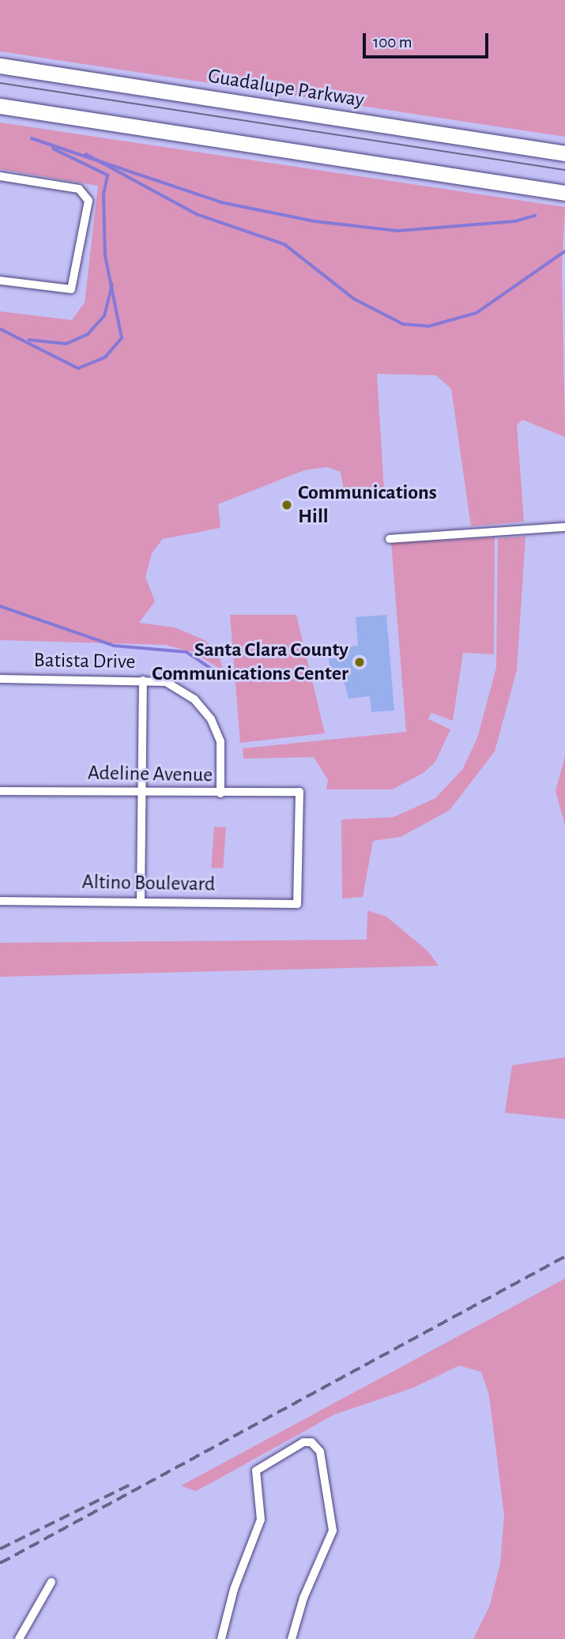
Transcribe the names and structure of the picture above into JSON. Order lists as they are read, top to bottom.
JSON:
{
  "streets": {
    "highway": ["Guadalupe Parkway"],
    "street": ["Batista Drive", "Adeline Avenue", "Altino Boulevard"]
  },
  "crossings": [
    ["Batista Drive", "Adeline Avenue"],
    ["Adeline Avenue", "Altino Boulevard"]
  ],
  "places": ["Communications Hill", "Santa Clara County Communications Center"],
  "scale_bar": "100 m"
}
